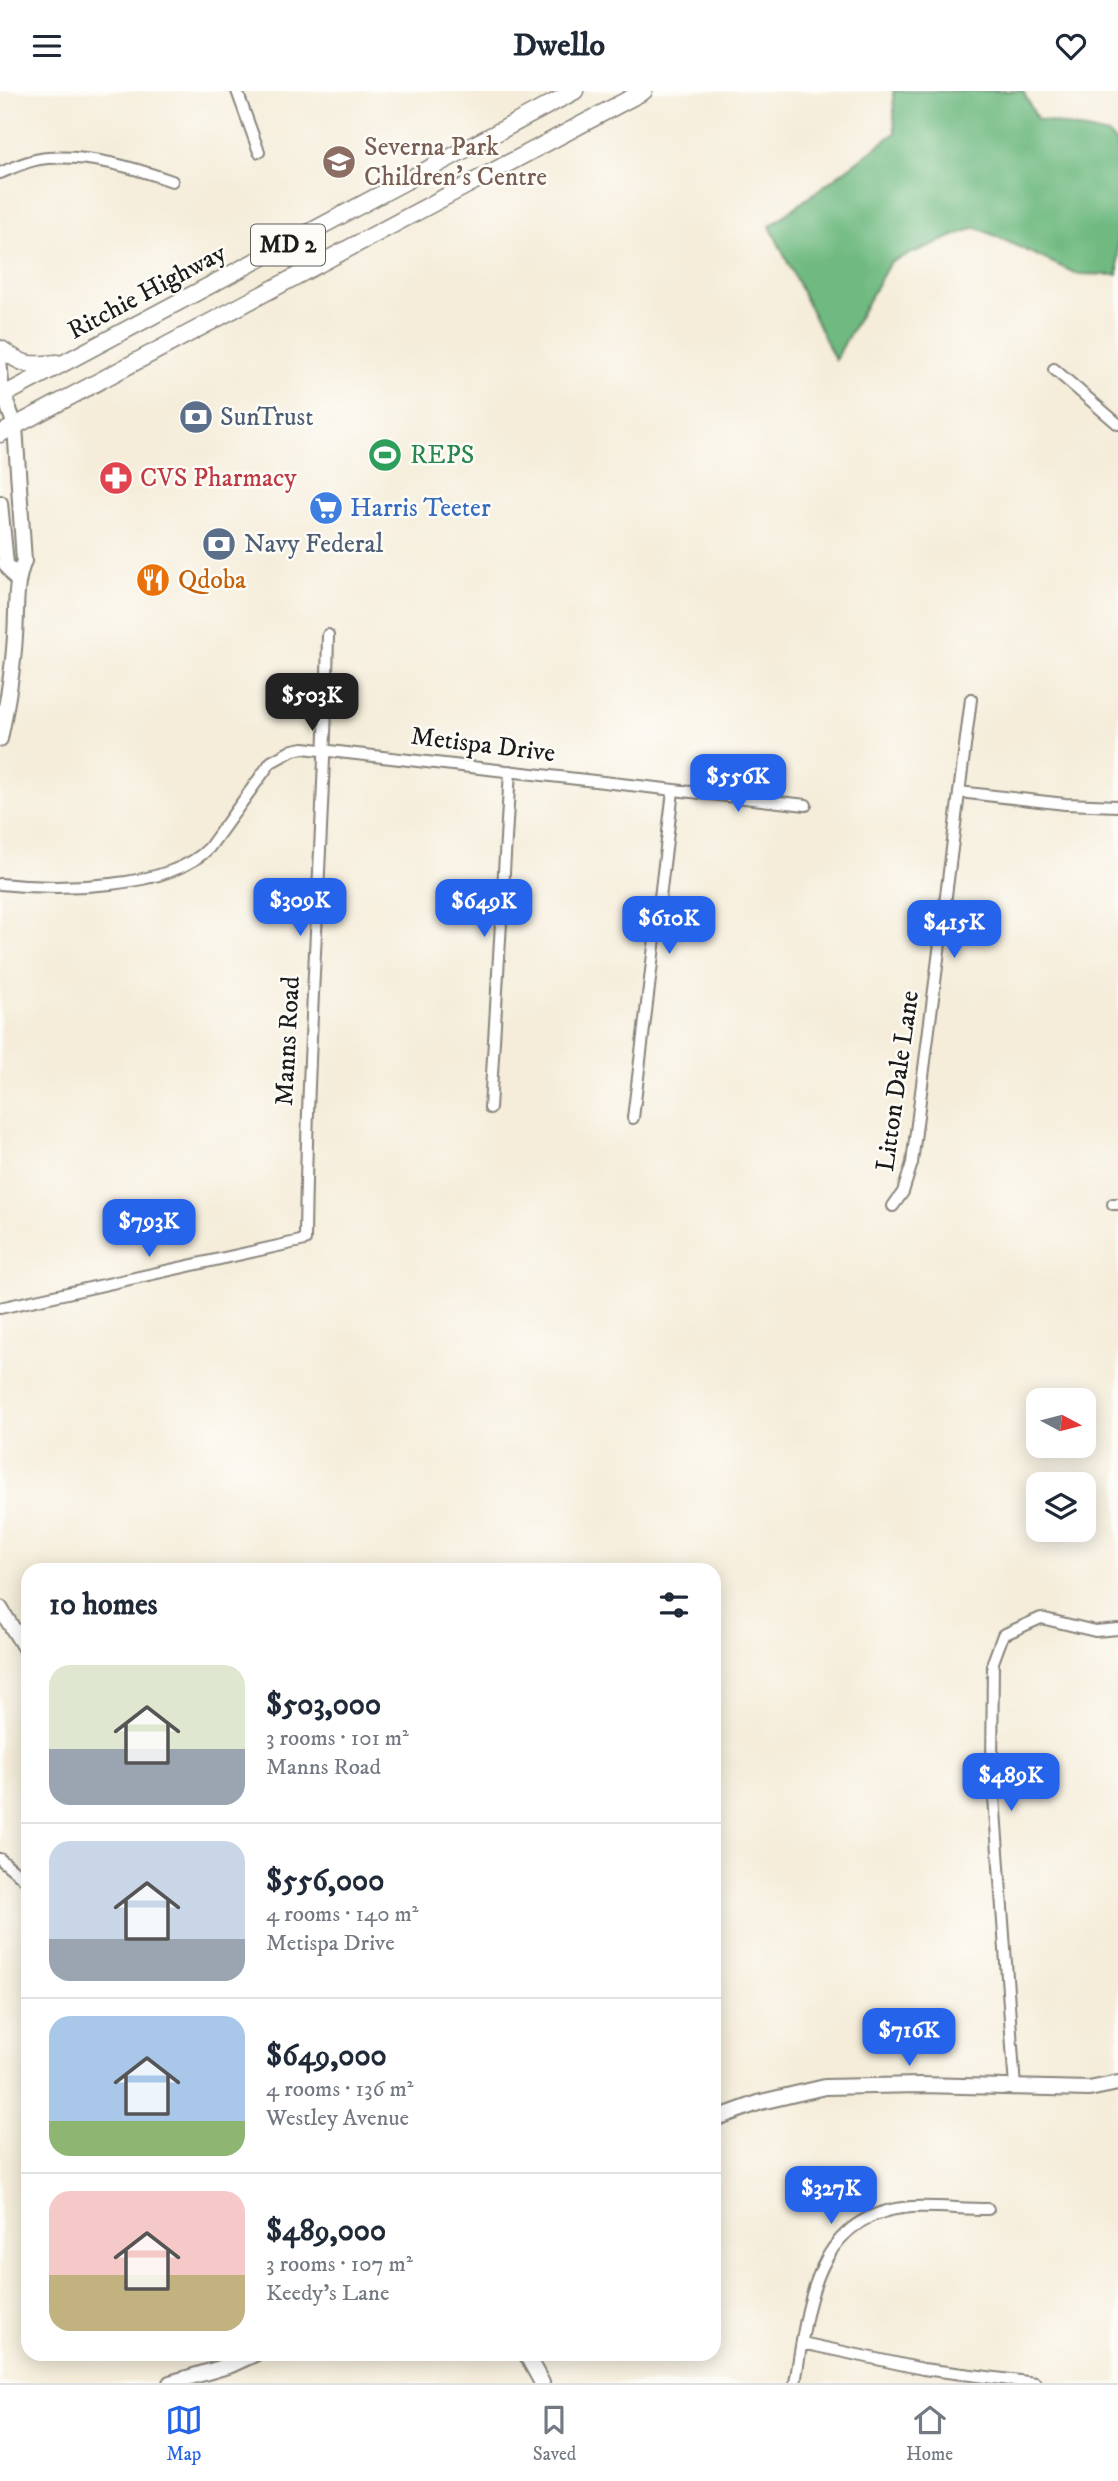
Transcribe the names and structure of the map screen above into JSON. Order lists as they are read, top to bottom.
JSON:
{
  "streets": {
    "highway": ["MD 2", "Ritchie Highway"],
    "street": ["Metispa Drive", "Manns Road", "Litton Dale Lane"]
  },
  "crossings": [
    ["Metispa Drive", "Manns Road"]
  ],
  "places": {
    "school or university": ["Severna Park Children's Centre"],
    "bank": ["SunTrust", "Navy Federal"],
    "sports": ["REPS"],
    "pharmacy": ["CVS Pharmacy"],
    "supermarket": ["Harris Teeter"],
    "restaurant": ["Qdoba"]
  },
  "north": "right",
  "page": {
    "header": "Dwello",
    "price": [
      "$503K",
      "$556K",
      "$309K",
      "$649K",
      "$610K",
      "$415K",
      "$793K",
      "$489K",
      "$716K",
      "$327K"
    ],
    "heading": "10 homes",
    "list": [
      {
        "name": "$503,000",
        "note": "3 rooms · 101 m² · Manns Road"
      },
      {
        "name": "$556,000",
        "note": "4 rooms · 140 m² · Metispa Drive"
      },
      {
        "name": "$649,000",
        "note": "4 rooms · 136 m² · Westley Avenue"
      },
      {
        "name": "$489,000",
        "note": "3 rooms · 107 m² · Keedy's Lane"
      }
    ],
    "tabs": ["Map", "Saved", "Home"]
  }
}
